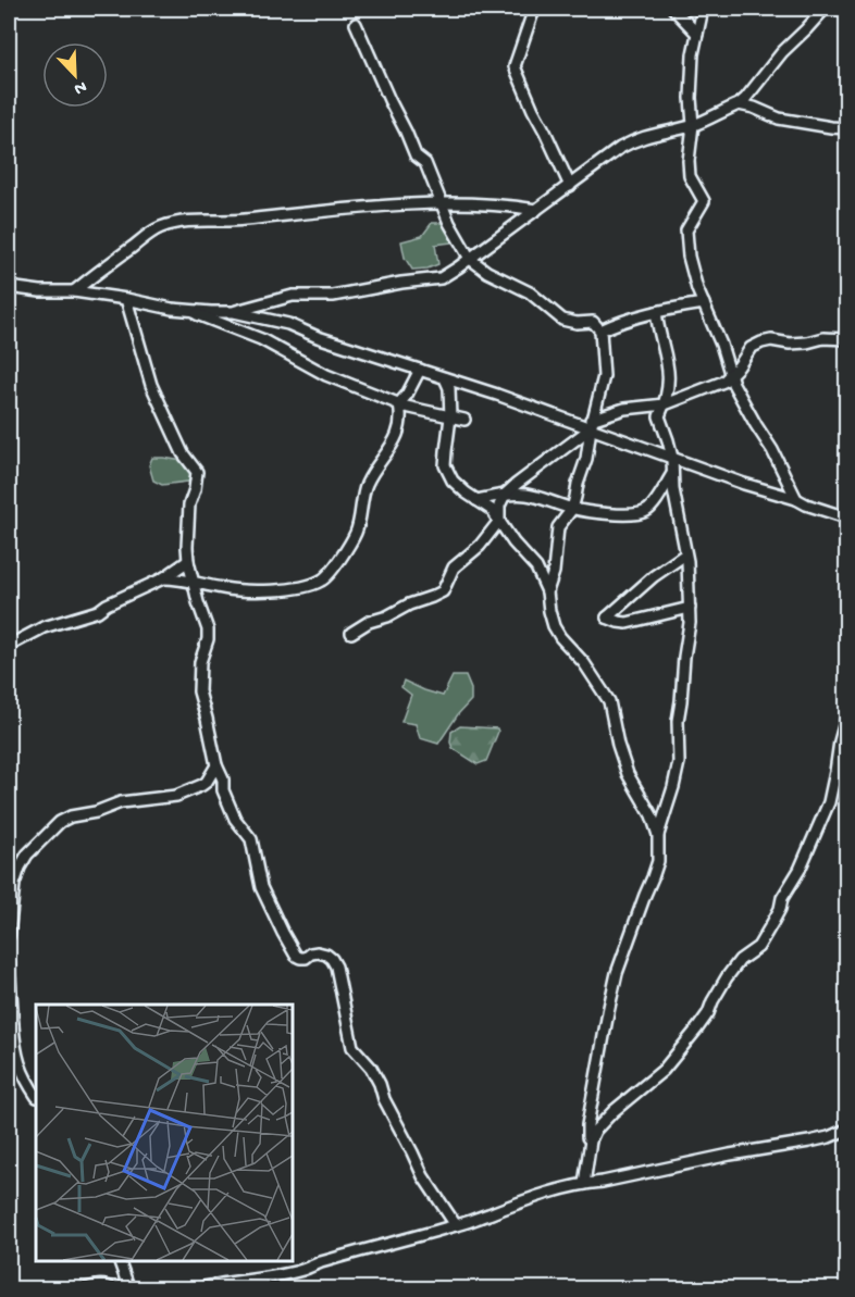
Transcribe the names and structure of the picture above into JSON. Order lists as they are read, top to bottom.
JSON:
{
  "north": "bottom right"
}
